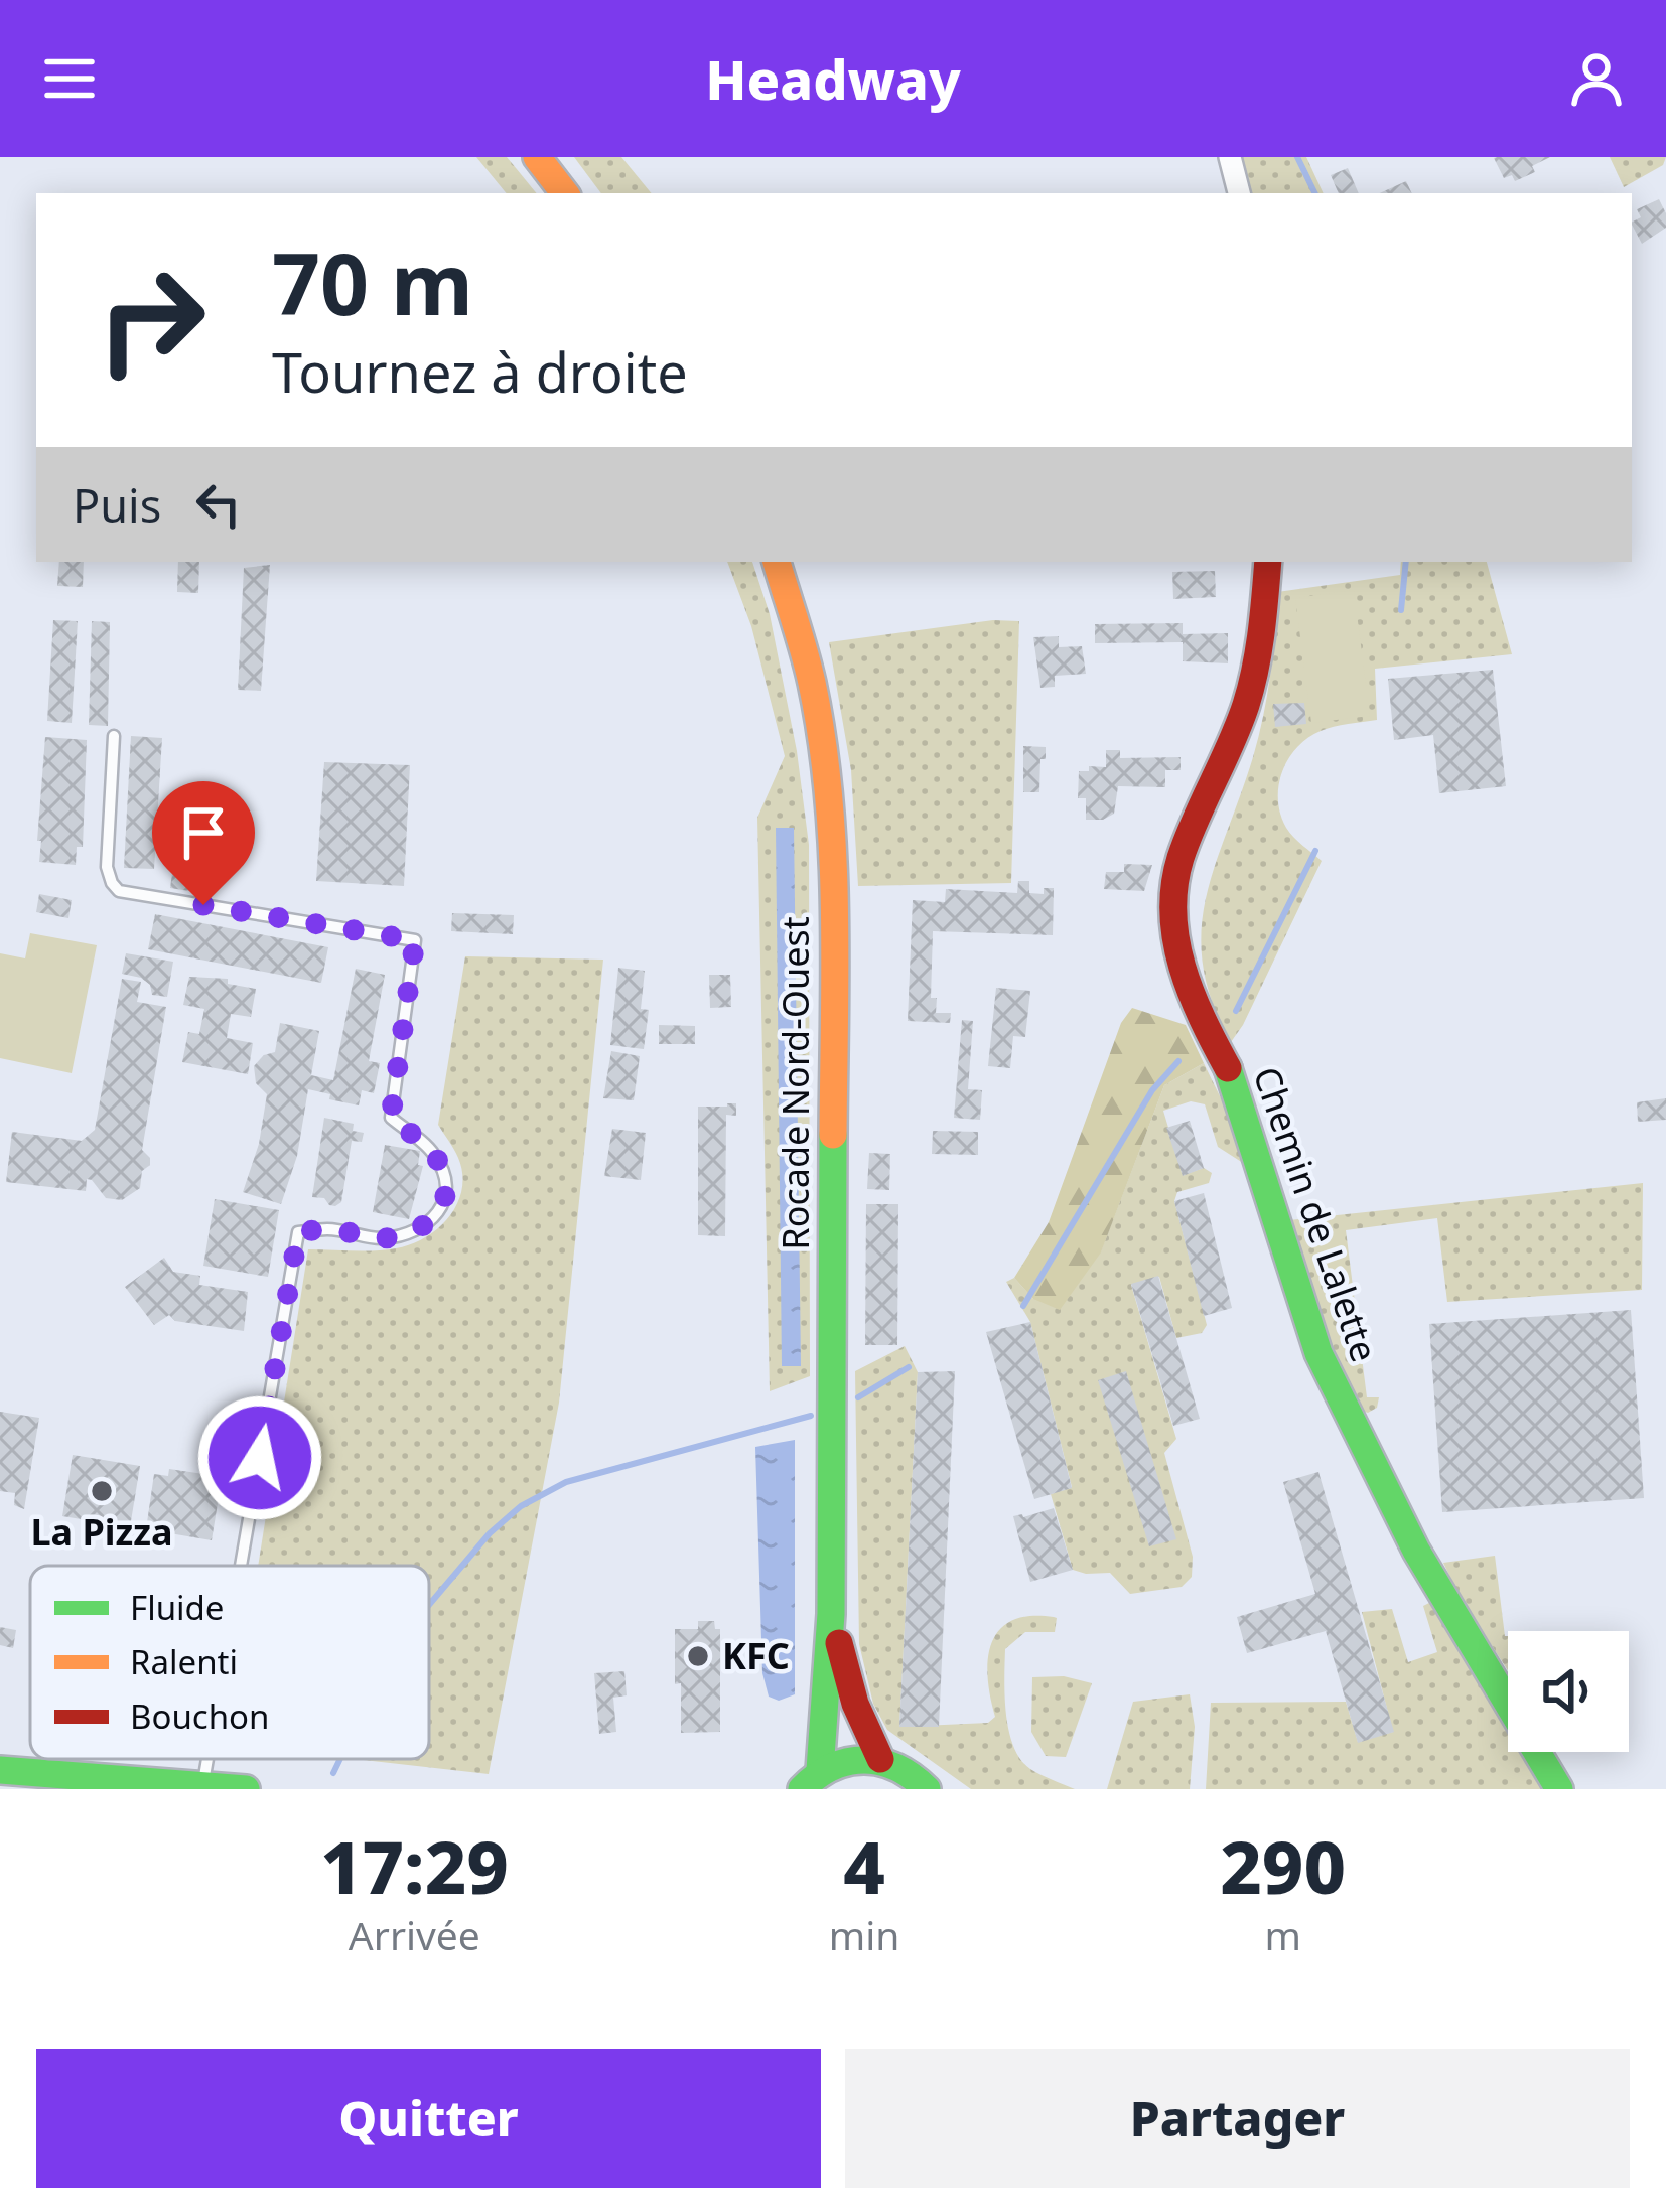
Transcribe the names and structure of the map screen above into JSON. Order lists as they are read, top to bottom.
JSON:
{
  "streets": {
    "main road": ["Rocade Nord-Ouest", "Chemin de Lalette"]
  },
  "places": ["La Pizza", "KFC"],
  "legend": ["Fluide", "Ralenti", "Bouchon"],
  "page": {
    "header": "Headway",
    "turn": ["70 m", "Tournez à droite"],
    "then": "Puis",
    "eta": [
      "17:29",
      "Arrivée",
      "4",
      "min",
      "290",
      "m"
    ],
    "buttons": ["Quitter", "Partager"]
  }
}
